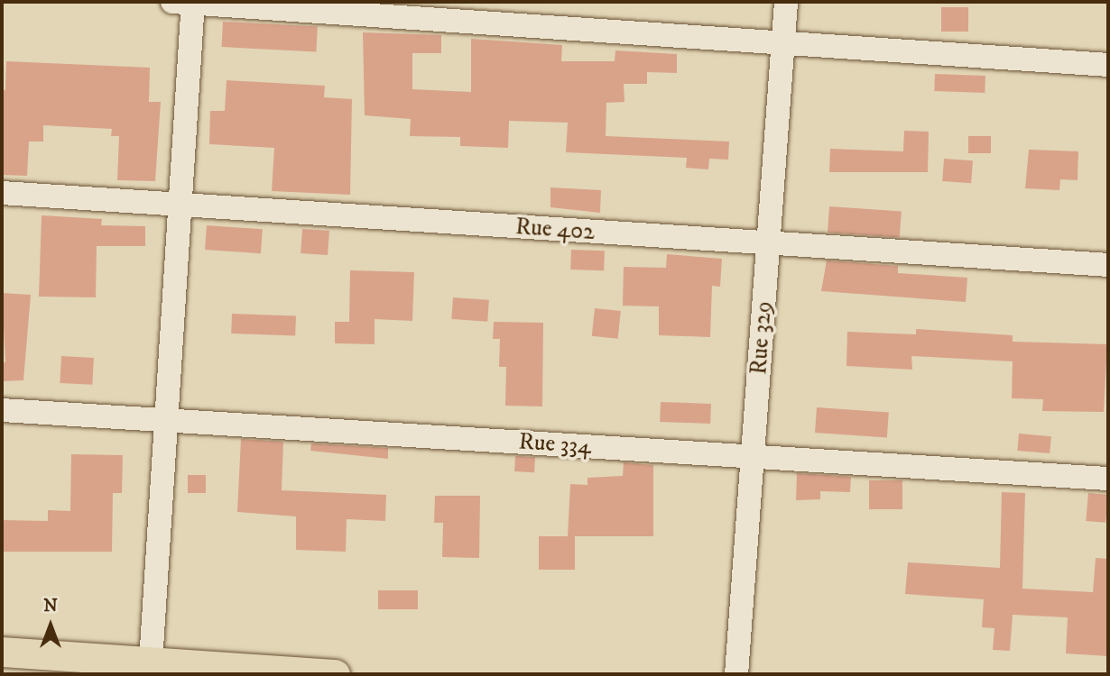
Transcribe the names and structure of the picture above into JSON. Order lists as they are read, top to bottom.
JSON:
{
  "streets": {
    "street": ["Rue 402", "Rue 329", "Rue 334"]
  },
  "crossings": [
    ["Rue 402", "Rue 329"],
    ["Rue 329", "Rue 334"]
  ],
  "north": "top"
}
